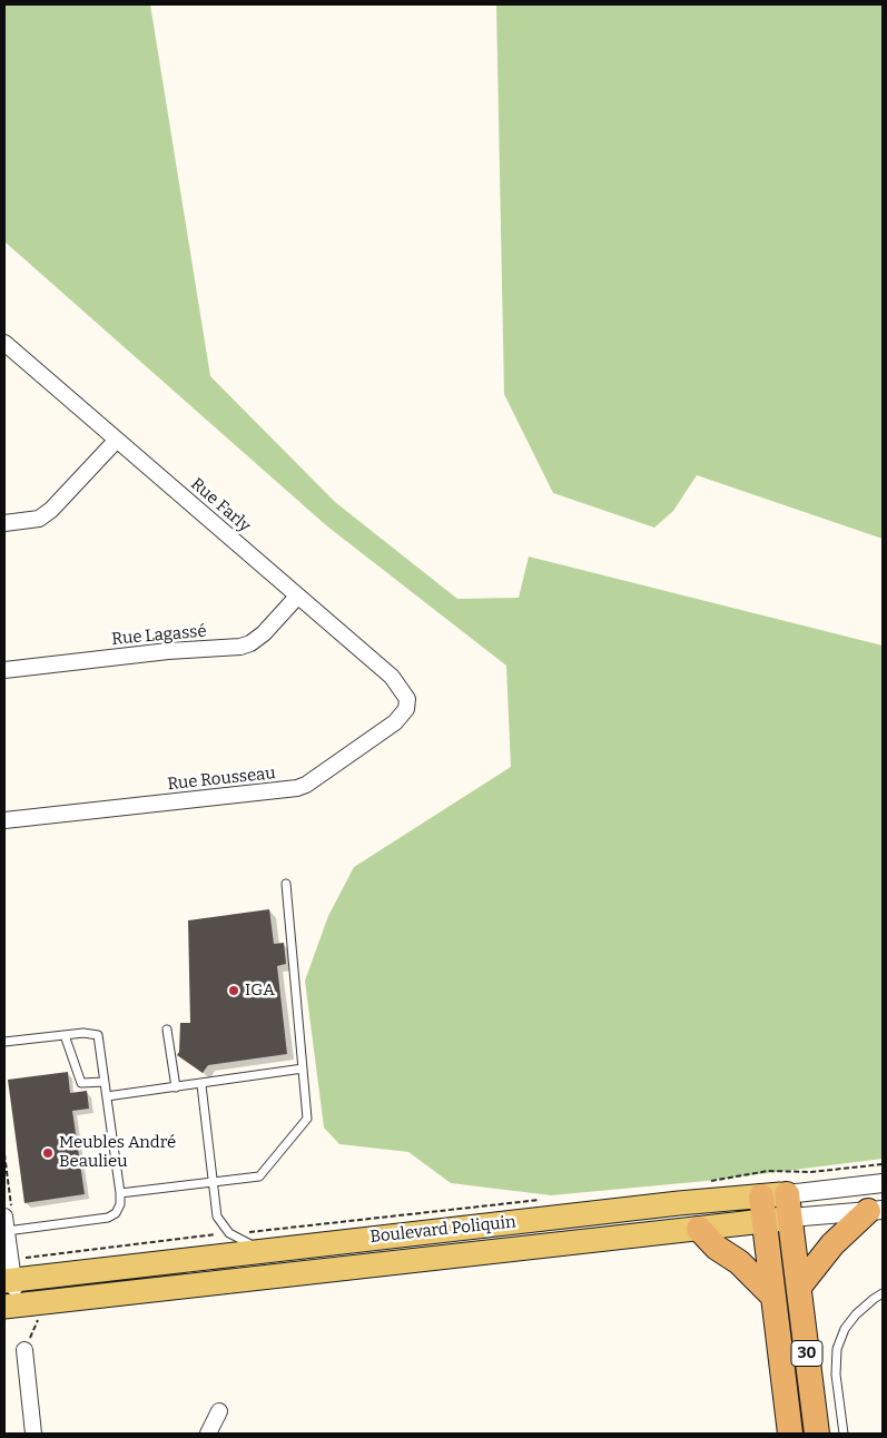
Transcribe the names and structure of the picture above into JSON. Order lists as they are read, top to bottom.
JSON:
{
  "streets": {
    "highway": ["30"],
    "main road": ["Boulevard Poliquin"],
    "street": ["Rue Farly", "Rue Lagassé", "Rue Rousseau"]
  },
  "crossings": [
    ["Rue Farly", "Rue Lagassé"],
    ["Rue Farly", "Rue Rousseau"],
    ["Boulevard Poliquin", "30"]
  ],
  "places": ["IGA", "Meubles André Beaulieu"]
}
